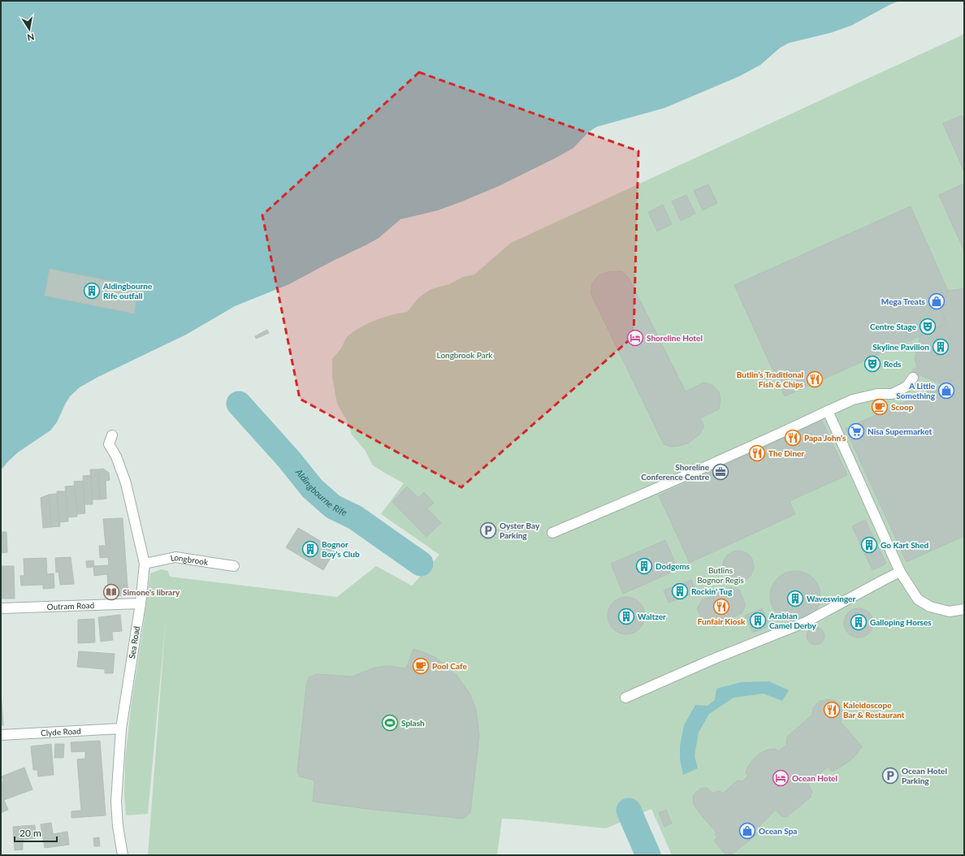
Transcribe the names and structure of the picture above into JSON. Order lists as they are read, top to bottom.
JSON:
{
  "streets": {
    "street": [
      "Longbrook",
      "Outram Road",
      "Sea Road",
      "Clyde Road"
    ]
  },
  "crossings": [
    ["Longbrook", "Sea Road"],
    ["Outram Road", "Sea Road"],
    ["Sea Road", "Clyde Road"]
  ],
  "water": ["Aldingbourne Rife"],
  "parks": ["Longbrook Park", "Butlins Bognor Regis"],
  "places": {
    "building": [
      "Aldingbourne Rife outfall",
      "Skyline Pavilion",
      "Go Kart Shed",
      "Bognor Boy's Club",
      "Dodgems",
      "Rockin' Tug",
      "Waveswinger",
      "Waltzer",
      "Arabian Camel Derby",
      "Galloping Horses"
    ],
    "shop": ["Mega Treats", "A Little Something", "Ocean Spa"],
    "theatre": ["Centre Stage", "Reds"],
    "hotel": ["Shoreline Hotel", "Ocean Hotel"],
    "restaurant": [
      "Butlin’s Traditional Fish & Chips",
      "Papa John's",
      "The Diner",
      "Funfair Kiosk",
      "Kaleidoscope Bar & Restaurant"
    ],
    "cafe": ["Scoop", "Pool Cafe"],
    "supermarket": ["Nisa Supermarket"],
    "office": ["Shoreline Conference Centre"],
    "parking": ["Oyster Bay Parking", "Ocean Hotel Parking"],
    "library": ["Simone's library"],
    "sports": ["Splash"]
  },
  "scale_bar": "20 m",
  "north": "bottom"
}
